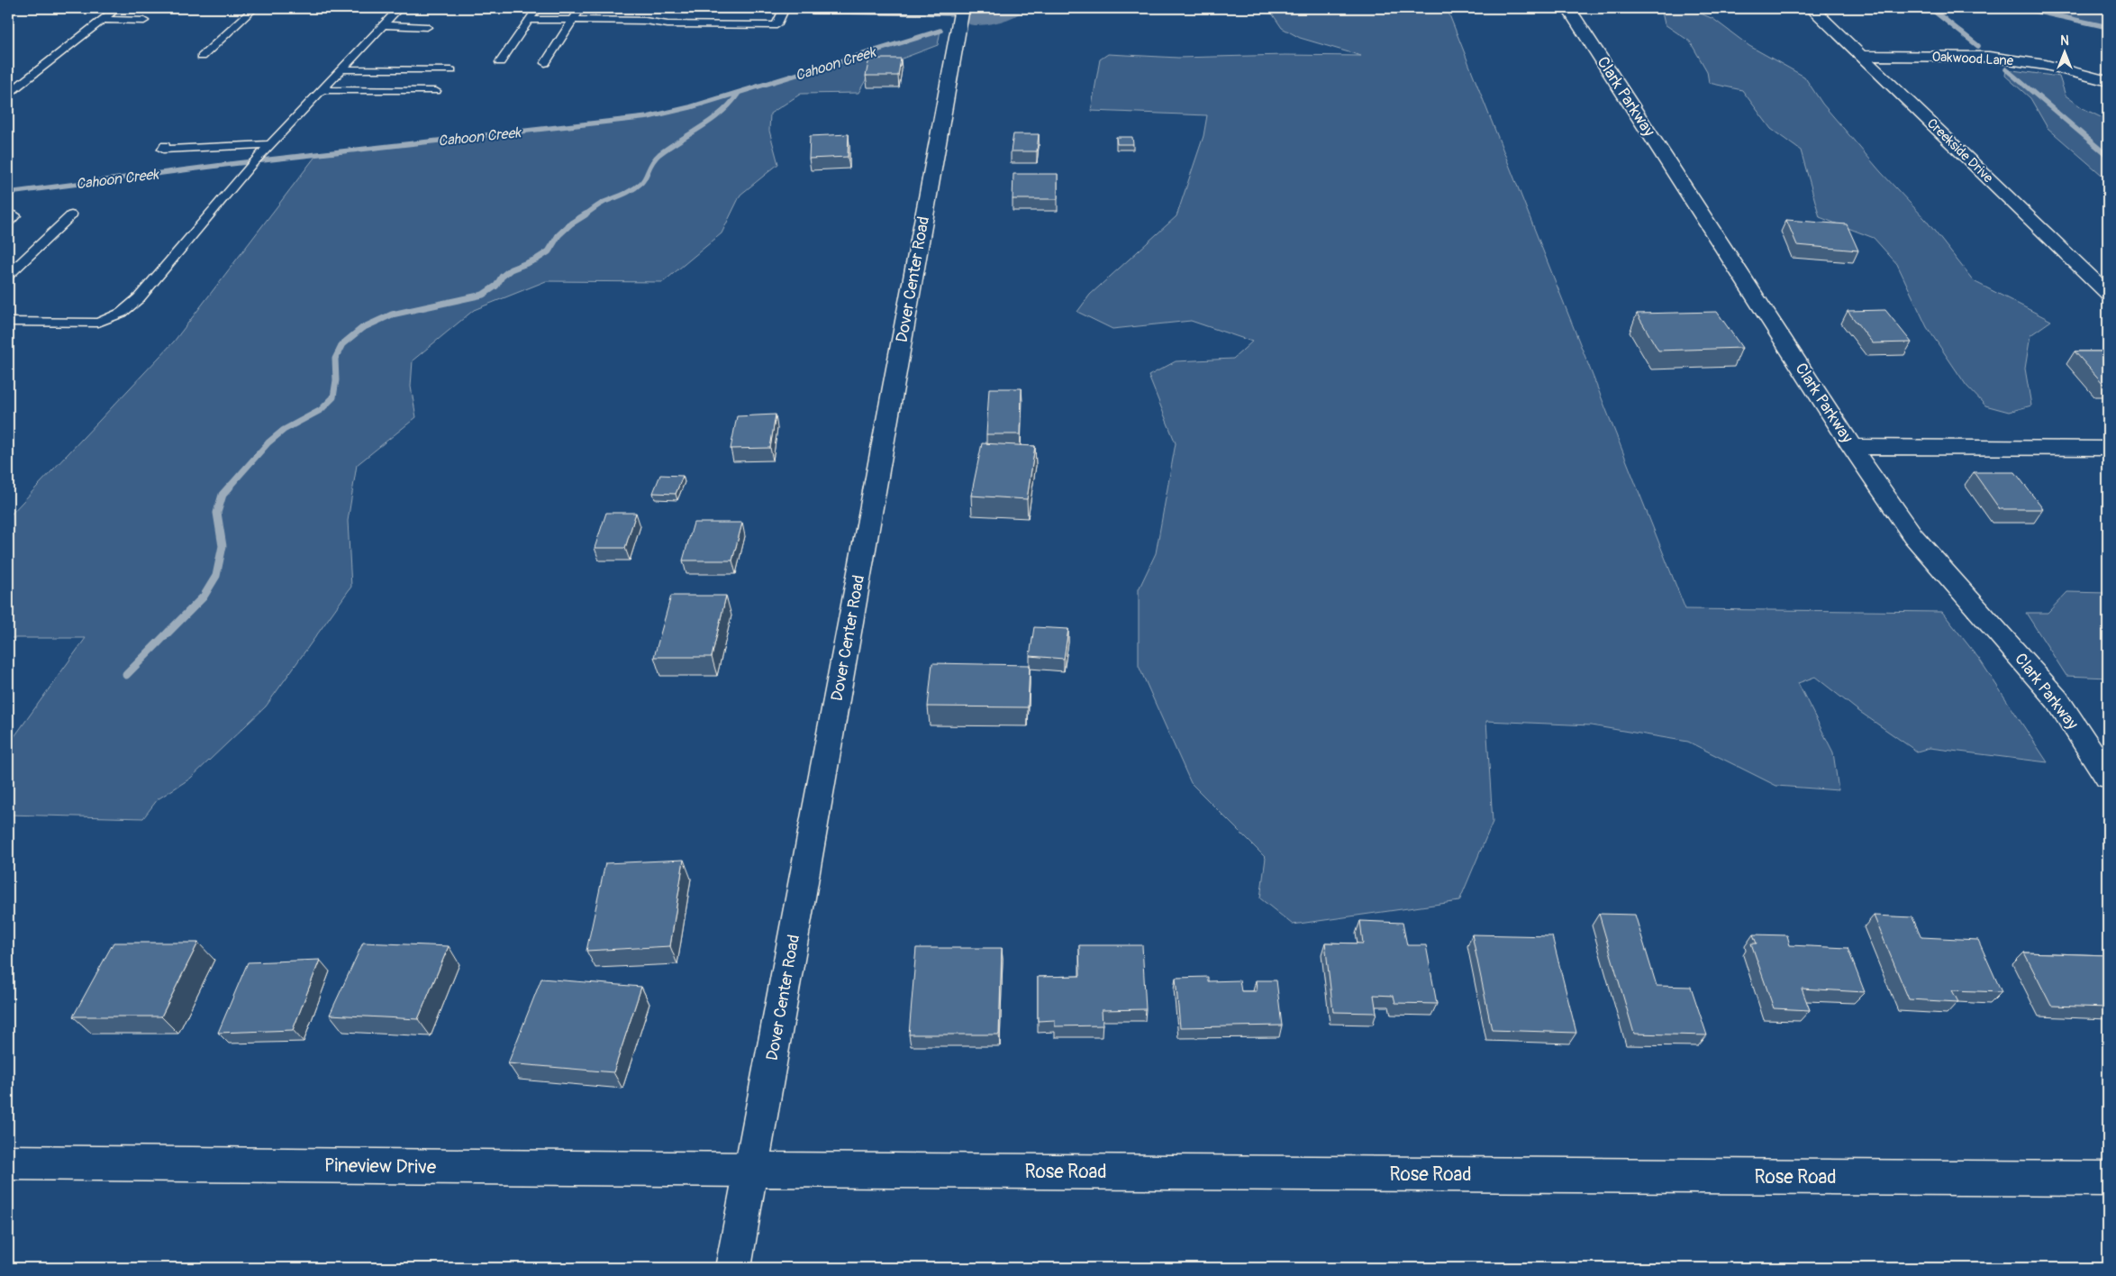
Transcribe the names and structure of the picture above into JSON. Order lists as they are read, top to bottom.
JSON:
{
  "streets": {
    "street": [
      "Oakwood Lane",
      "Clark Parkway",
      "Creekside Drive",
      "Dover Center Road",
      "Pineview Drive",
      "Rose Road"
    ]
  },
  "crossings": [
    ["Oakwood Lane", "Creekside Drive"],
    ["Dover Center Road", "Pineview Drive"],
    ["Dover Center Road", "Rose Road"],
    ["Pineview Drive", "Rose Road"]
  ],
  "water": ["Cahoon Creek"],
  "north": "top"
}
